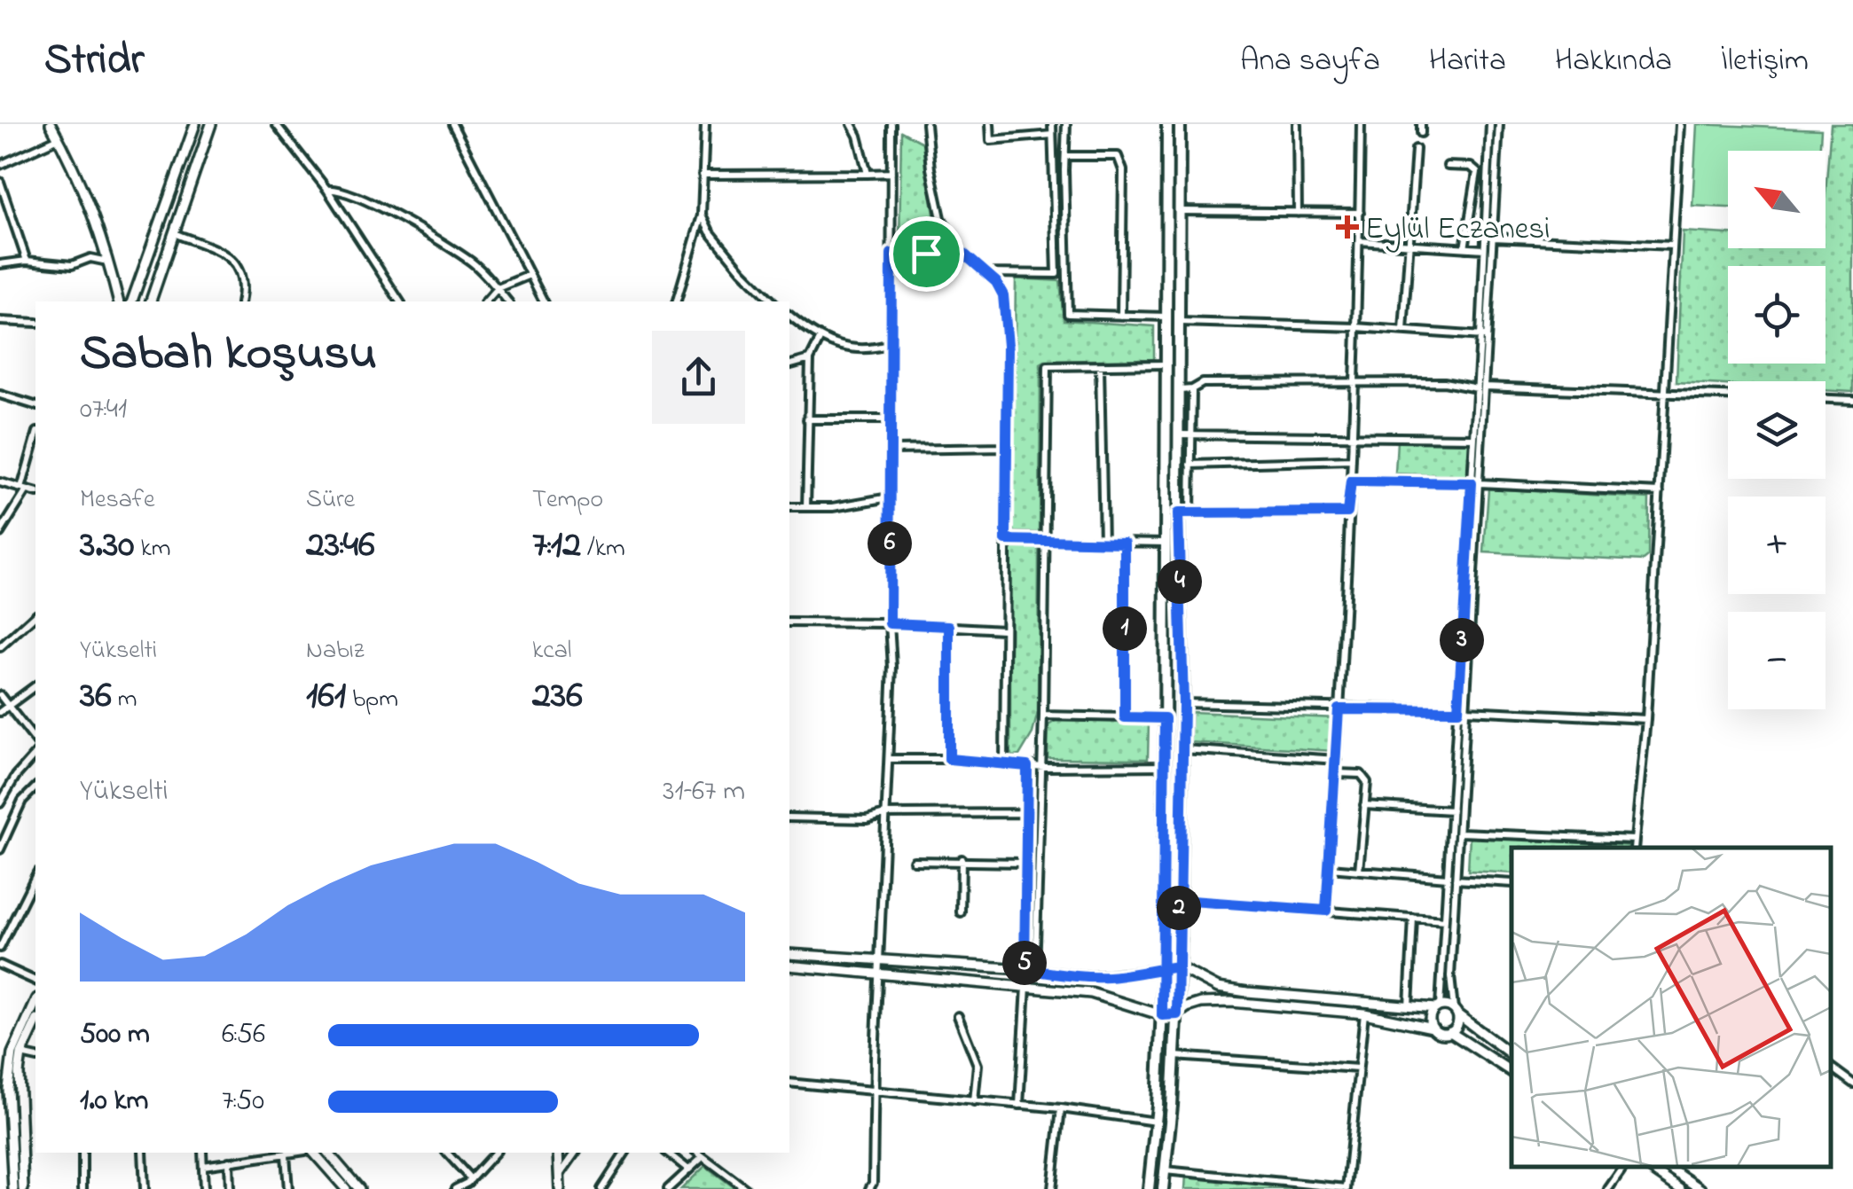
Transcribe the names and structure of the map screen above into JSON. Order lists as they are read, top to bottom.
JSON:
{
  "places": {
    "health": ["Eylül Eczanesi"]
  },
  "north": "top left",
  "page": {
    "header": "Stridr",
    "nav": [
      "Ana sayfa",
      "Harita",
      "Hakkında",
      "İletişim"
    ],
    "map_buttons": ["+", "−"],
    "heading": ["Sabah koşusu", "07:41"],
    "stats": [
      ["Mesafe", "3.30 km"],
      ["Süre", "23:46"],
      ["Tempo", "7:12 /km"],
      ["Yükselti", "36 m"],
      ["Nabız", "161 bpm"],
      ["kcal", "236"]
    ],
    "pins": [
      "6",
      "4",
      "1",
      "3",
      "2",
      "5"
    ],
    "chart": ["Yükselti", "31–67 m"],
    "list": [
      {
        "name": "500 m",
        "note": "6:56"
      },
      {
        "name": "1.0 km",
        "note": "7:50"
      }
    ]
  }
}
